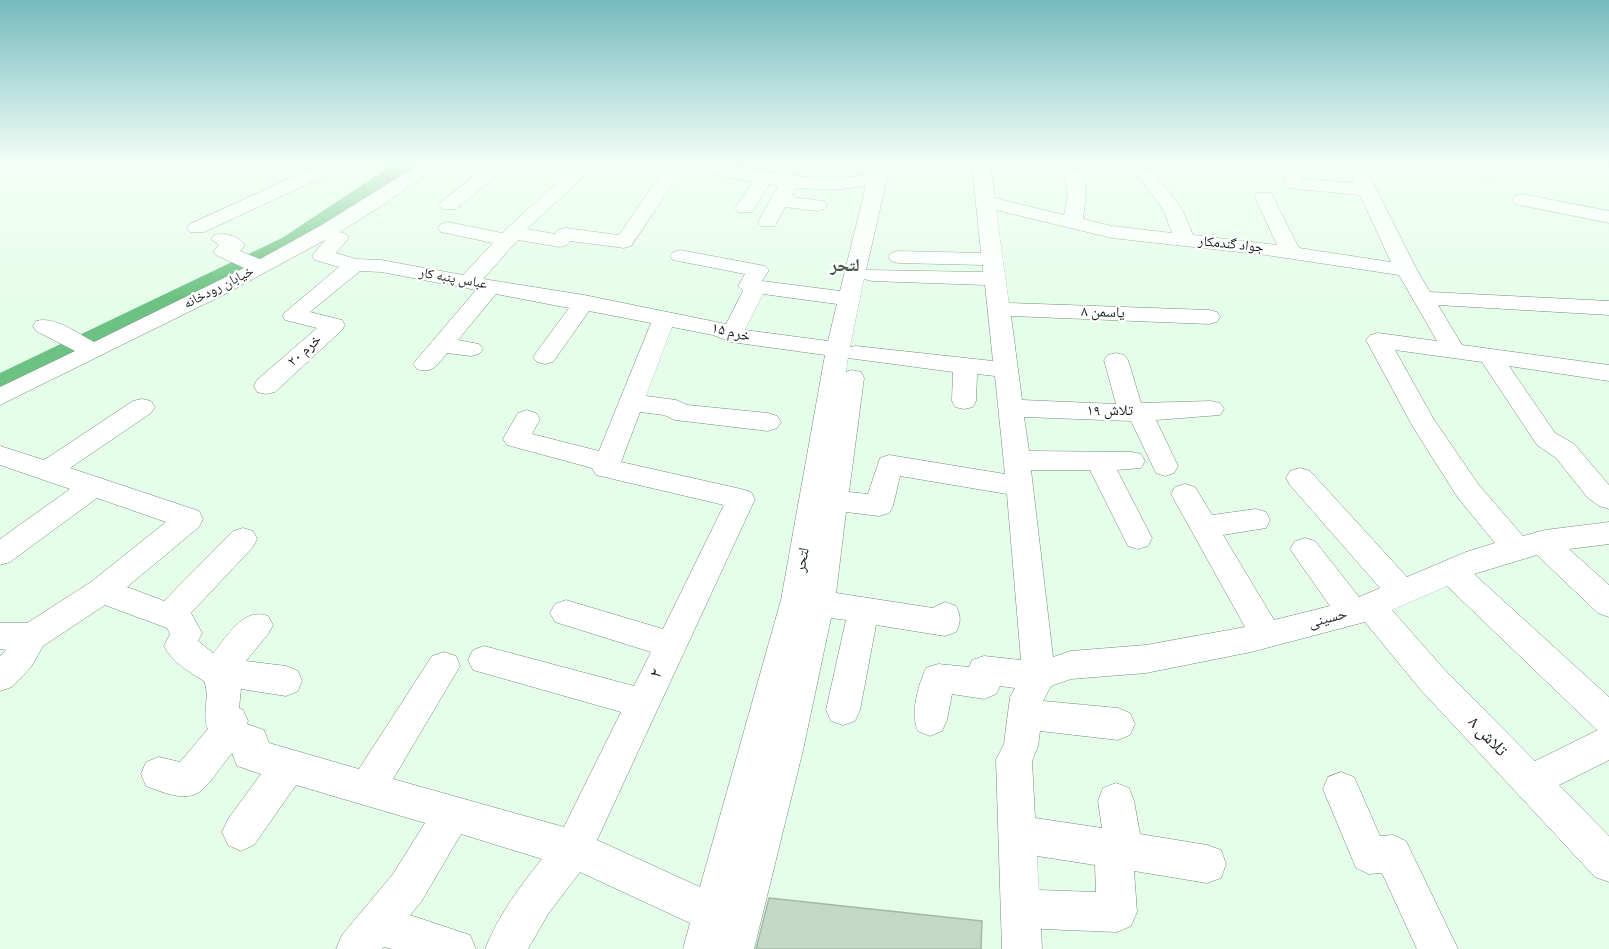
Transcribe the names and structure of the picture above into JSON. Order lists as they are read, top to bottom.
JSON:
{
  "streets": {
    "street": [
      "جواد گندمکار",
      "عباس پنبه کار",
      "خیابان رودخانه",
      "یاسمن ۸",
      "خرم ۱۵",
      "خرم ۲۰",
      "تلاش ۱۹",
      "لتحر",
      "حسینی",
      "۲",
      "تلاش ۸"
    ]
  },
  "crossings": [
    ["عباس پنبه کار", "خیابان رودخانه"],
    ["عباس پنبه کار", "خرم ۱۵"],
    ["عباس پنبه کار", "خرم ۲۰"],
    ["خرم ۱۵", "لتحر"],
    ["حسینی", "تلاش ۸"]
  ],
  "districts": ["لتحر"]
}
